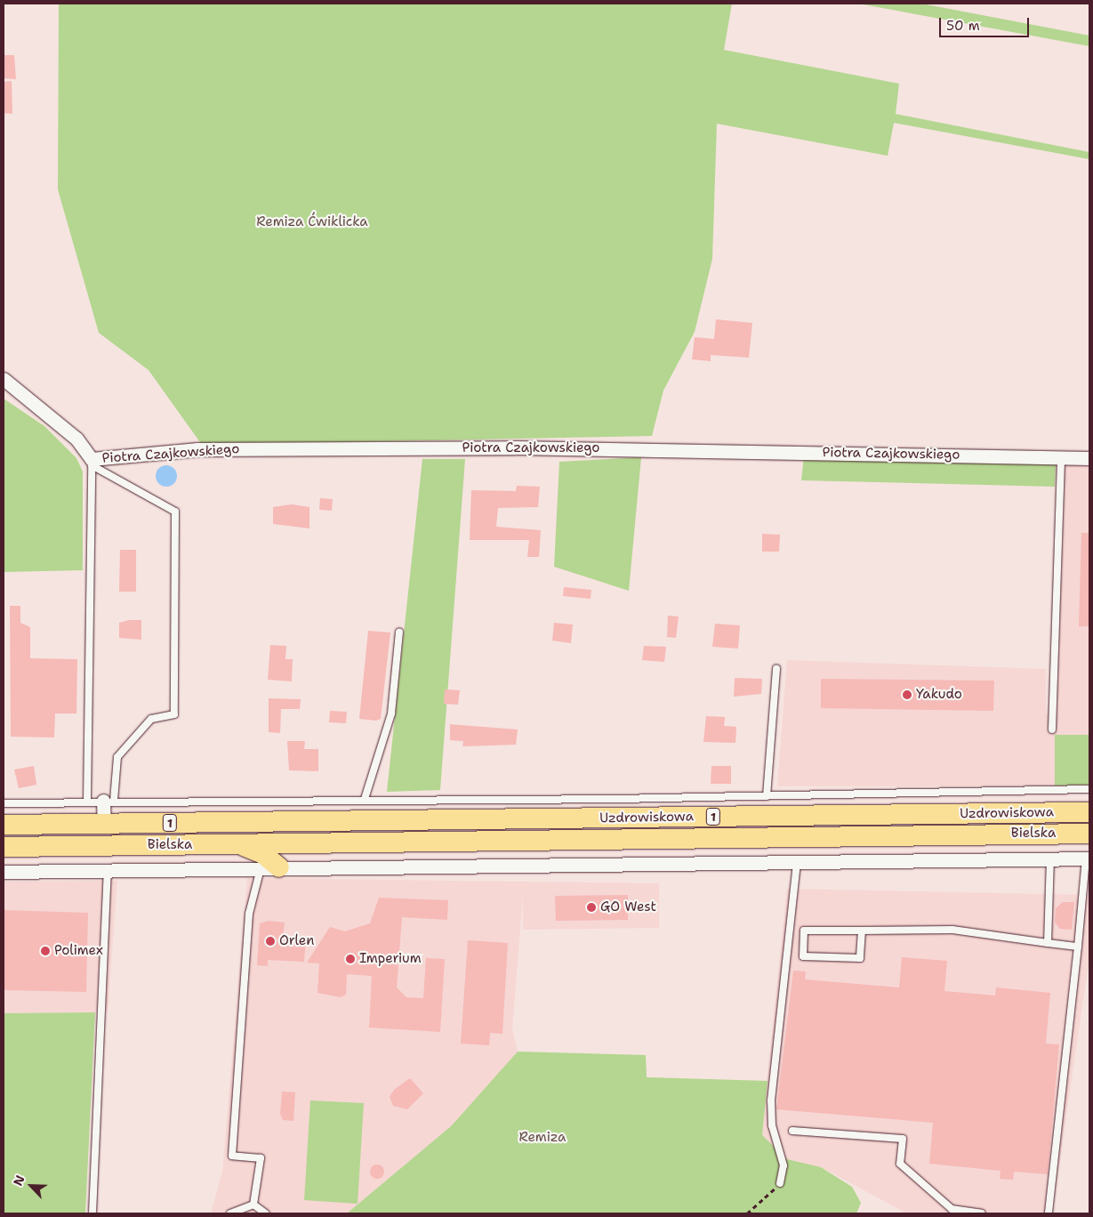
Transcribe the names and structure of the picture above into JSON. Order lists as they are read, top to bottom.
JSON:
{
  "streets": {
    "main road": ["Uzdrowiskowa", "1", "Bielska"],
    "street": ["Piotra Czajkowskiego"]
  },
  "crossings": [
    ["Uzdrowiskowa", "Bielska"]
  ],
  "parks": ["Remiza Ćwiklicka", "Remiza"],
  "places": [
    "Yakudo",
    "GO West",
    "Orlen",
    "Polimex",
    "Imperium"
  ],
  "scale_bar": "50 m",
  "north": "top left"
}
